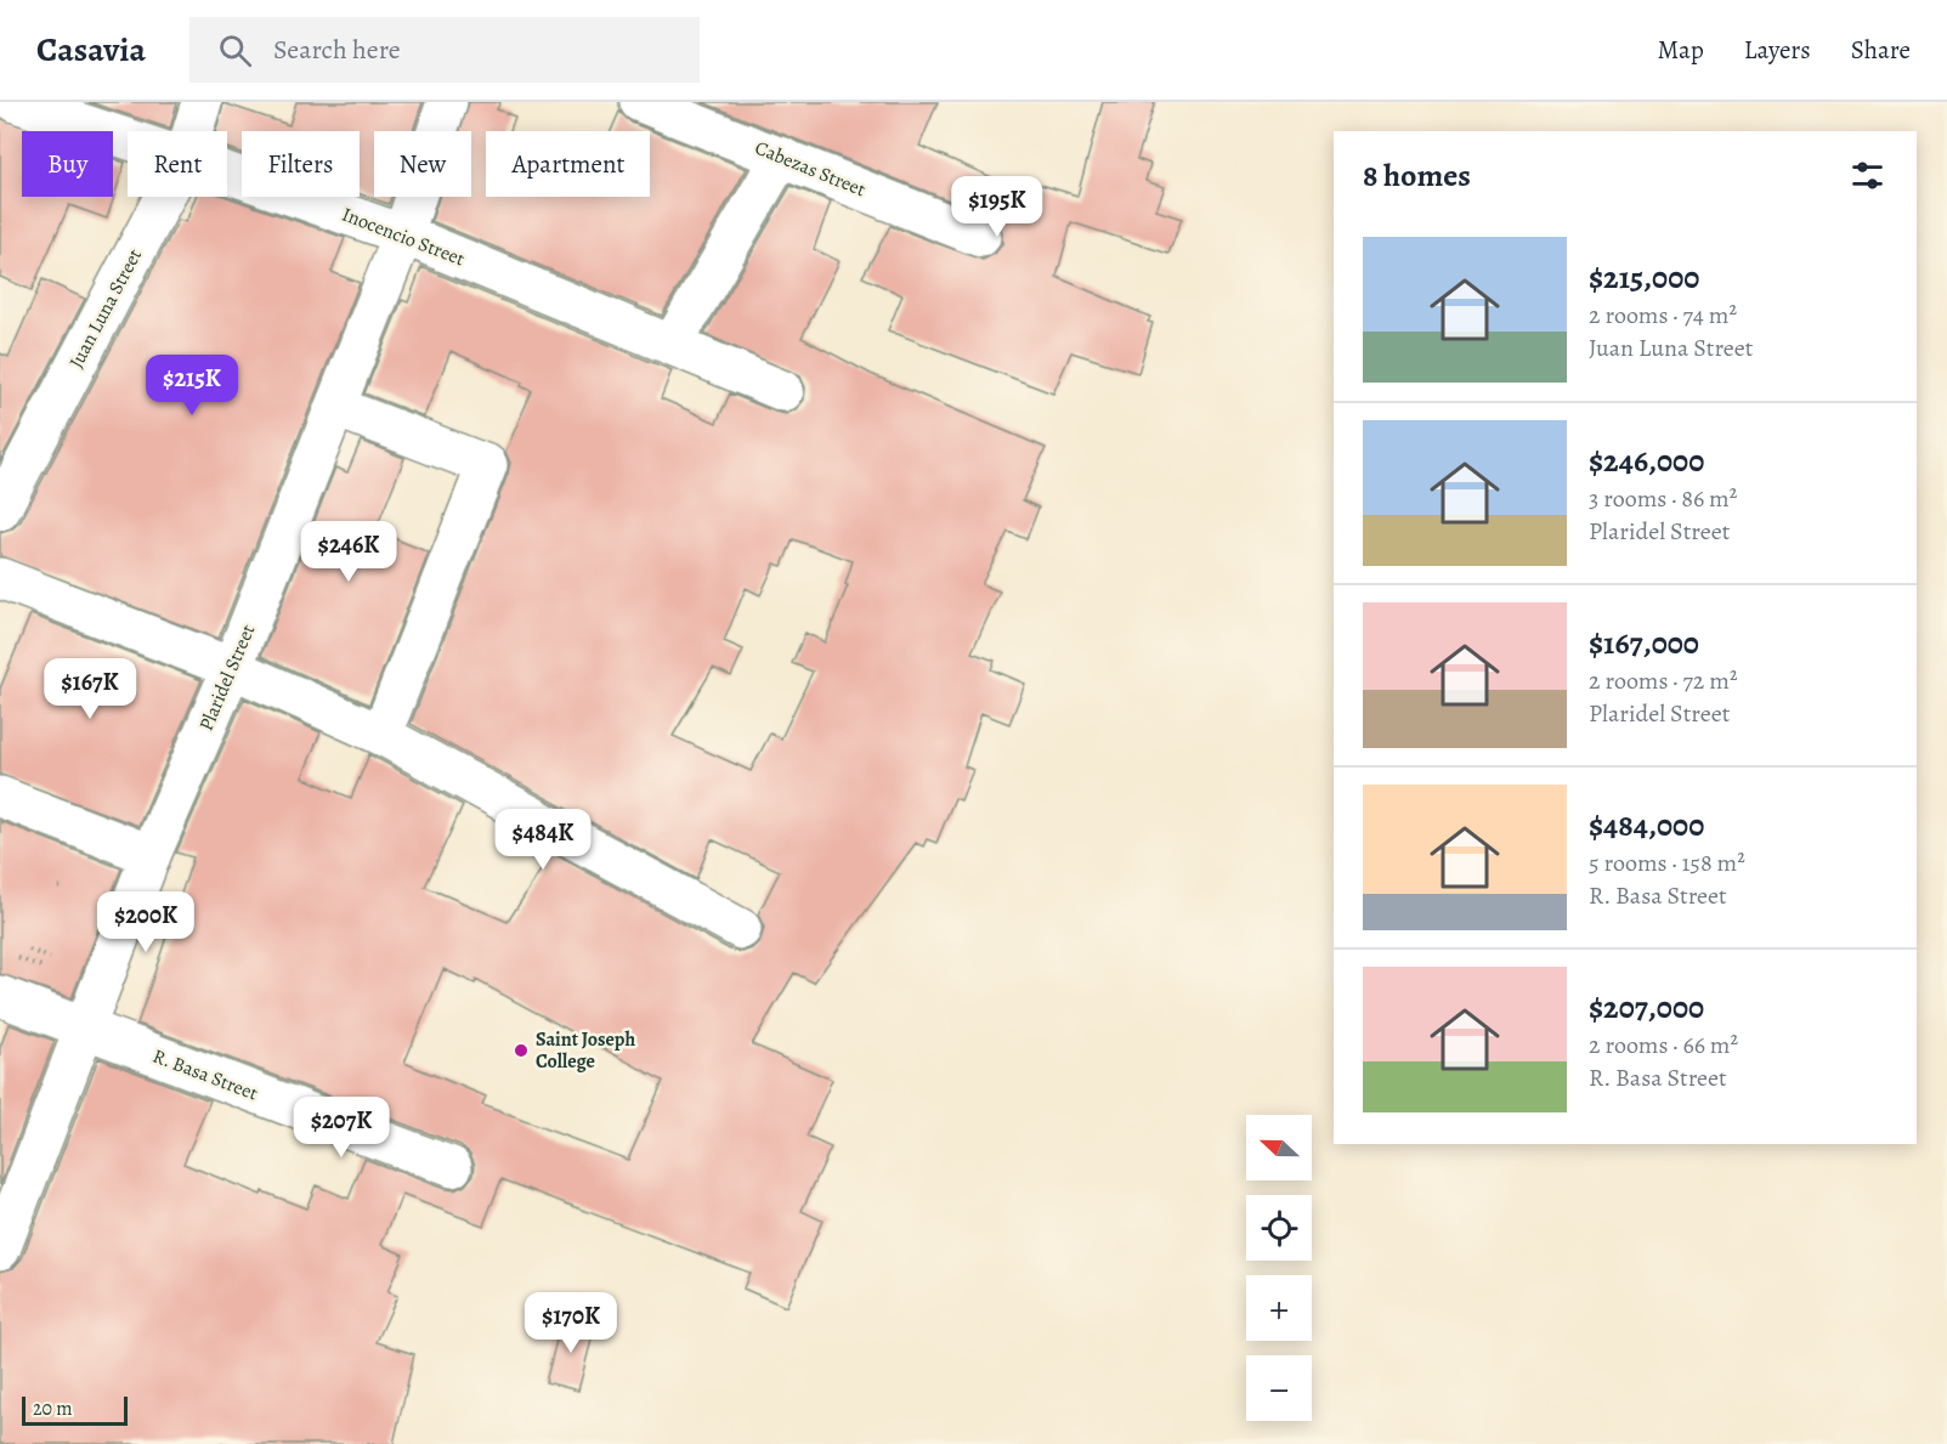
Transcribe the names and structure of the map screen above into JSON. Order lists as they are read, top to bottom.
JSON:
{
  "streets": {
    "street": [
      "Cabezas Street",
      "Inocencio Street",
      "Juan Luna Street",
      "Plaridel Street",
      "R. Basa Street"
    ]
  },
  "crossings": [
    ["Inocencio Street", "Plaridel Street"],
    ["Plaridel Street", "R. Basa Street"]
  ],
  "places": ["Saint Joseph College"],
  "scale_bar": "20 m",
  "north": "left",
  "page": {
    "header": "Casavia",
    "search": "Search here",
    "nav": ["Map", "Layers", "Share"],
    "chip": [
      "Buy",
      "Rent",
      "Filters",
      "New",
      "Apartment"
    ],
    "heading": "8 homes",
    "price": [
      "$195K",
      "$215K",
      "$246K",
      "$167K",
      "$484K",
      "$200K",
      "$207K",
      "$170K"
    ],
    "list": [
      {
        "name": "$215,000",
        "note": "2 rooms · 74 m² · Juan Luna Street"
      },
      {
        "name": "$246,000",
        "note": "3 rooms · 86 m² · Plaridel Street"
      },
      {
        "name": "$167,000",
        "note": "2 rooms · 72 m² · Plaridel Street"
      },
      {
        "name": "$484,000",
        "note": "5 rooms · 158 m² · R. Basa Street"
      },
      {
        "name": "$207,000",
        "note": "2 rooms · 66 m² · R. Basa Street"
      }
    ],
    "map_buttons": ["+", "−"],
    "scale": "20 m"
  }
}
